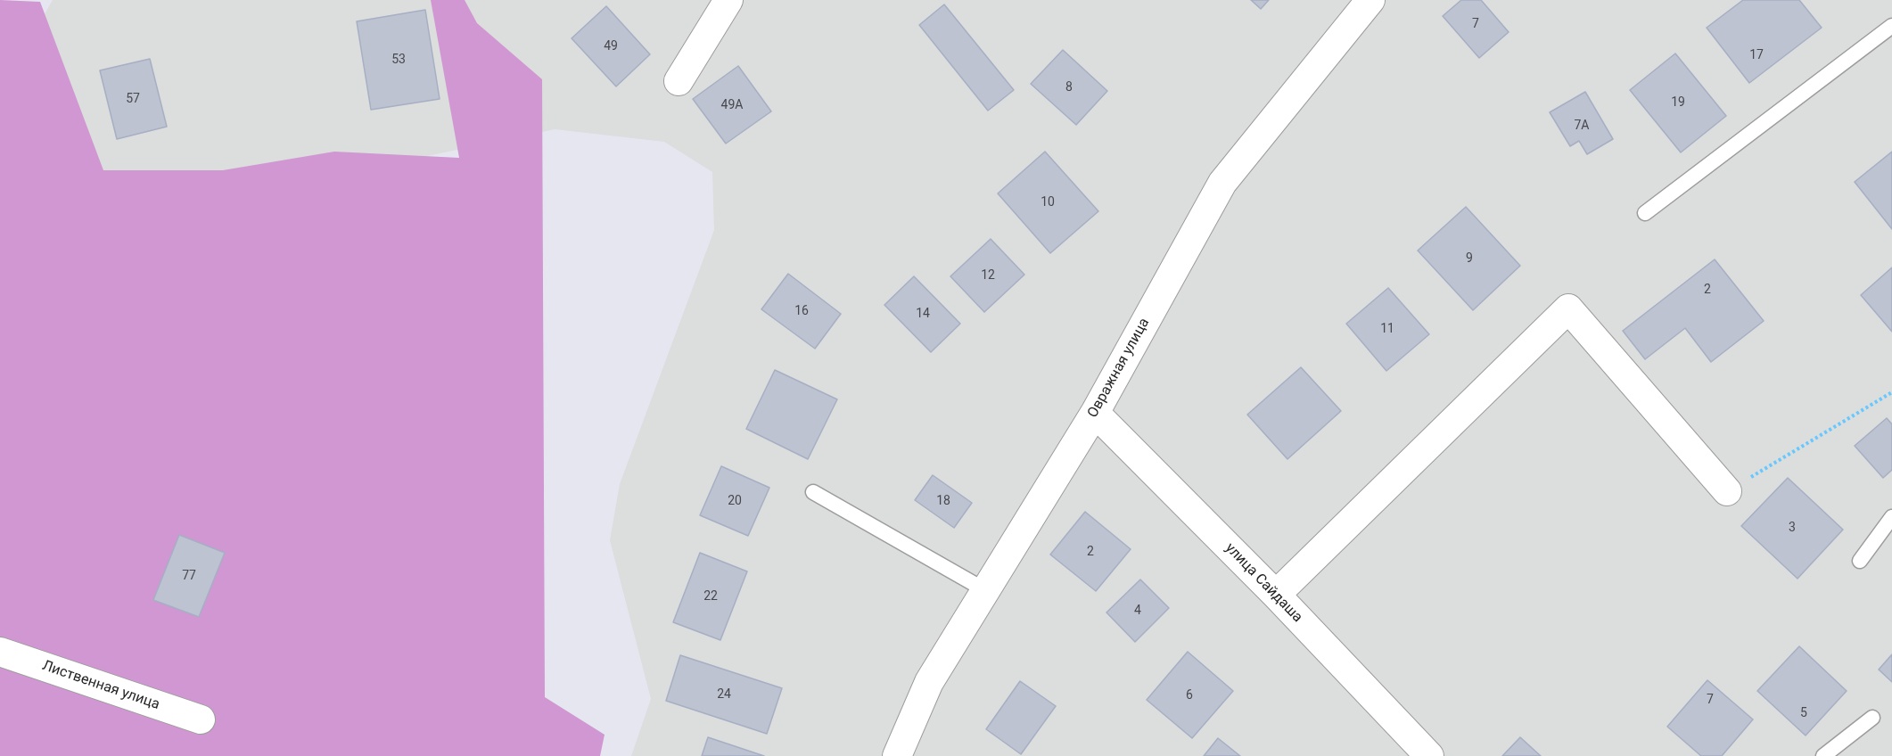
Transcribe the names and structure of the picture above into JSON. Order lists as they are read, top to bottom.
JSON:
{
  "streets": {
    "street": ["Овражная улица", "улица Сайдаша", "Лиственная улица"]
  },
  "crossings": [
    ["Овражная улица", "улица Сайдаша"]
  ],
  "house_numbers": [
    "7",
    "49",
    "17",
    "53",
    "8",
    "57",
    "19",
    "49А",
    "7А",
    "10",
    "9",
    "12",
    "2",
    "16",
    "14",
    "11",
    "20",
    "18",
    "3",
    "2",
    "77",
    "22",
    "4",
    "24",
    "6",
    "7",
    "5"
  ]
}
